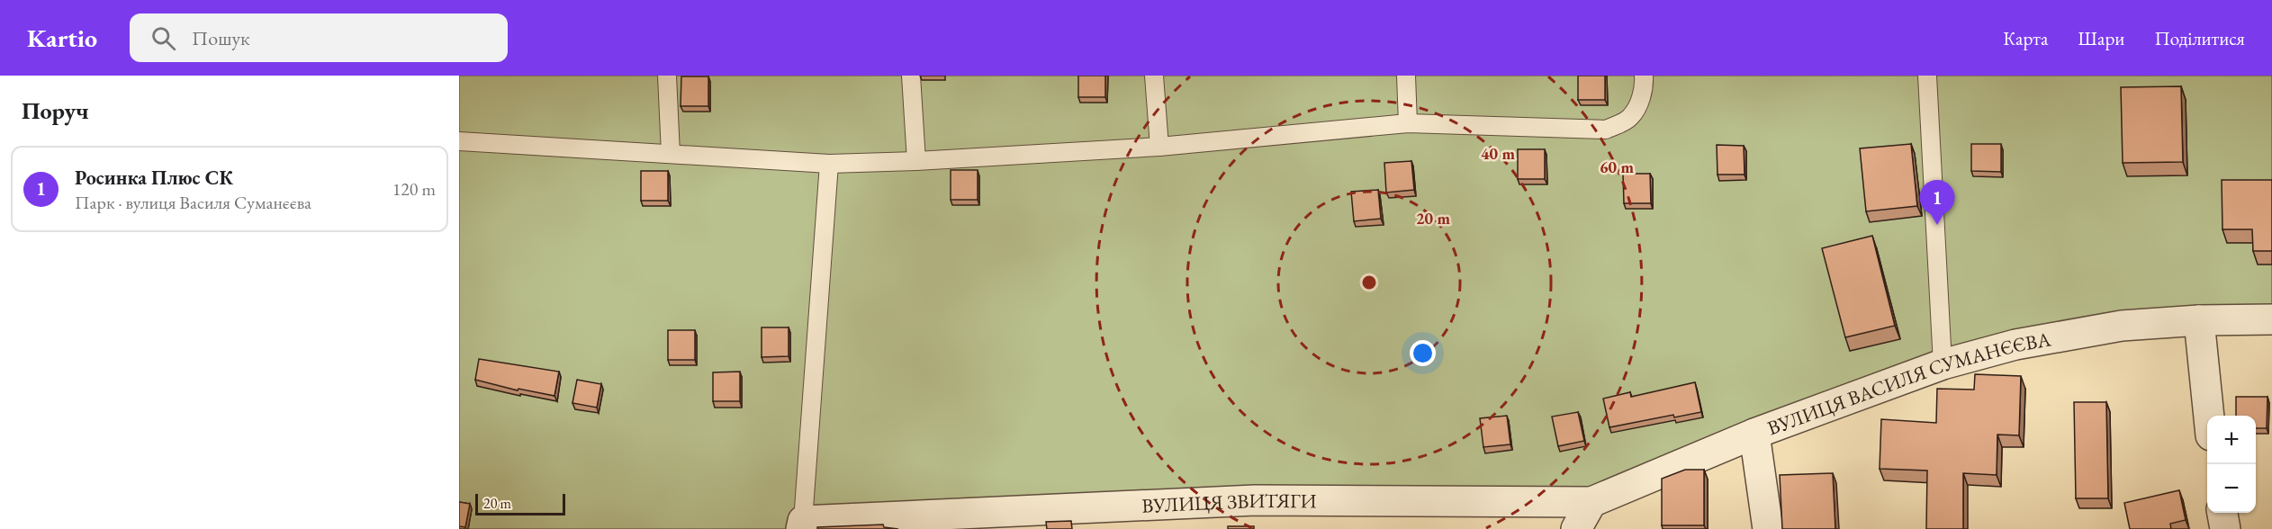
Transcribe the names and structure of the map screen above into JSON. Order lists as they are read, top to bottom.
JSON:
{
  "streets": {
    "street": ["ВУЛИЦЯ ВАСИЛЯ СУМАНЄЄВА", "ВУЛИЦЯ ЗВИТЯГИ"]
  },
  "crossings": [
    ["ВУЛИЦЯ ВАСИЛЯ СУМАНЄЄВА", "ВУЛИЦЯ ЗВИТЯГИ"]
  ],
  "scale_bar": "20 m",
  "page": {
    "header": "Kartio",
    "search": "Пошук",
    "nav": ["Карта", "Шари", "Поділитися"],
    "heading": "Поруч",
    "list": [
      {
        "mark": "1",
        "name": "Росинка Плюс СК",
        "note": "Парк · вулиця Василя Суманєєва",
        "value": "120 m"
      }
    ],
    "pins": "1",
    "map_buttons": ["+", "−"],
    "scale": "20 m"
  },
  "rings": ["40 m", "60 m", "20 m"]
}
